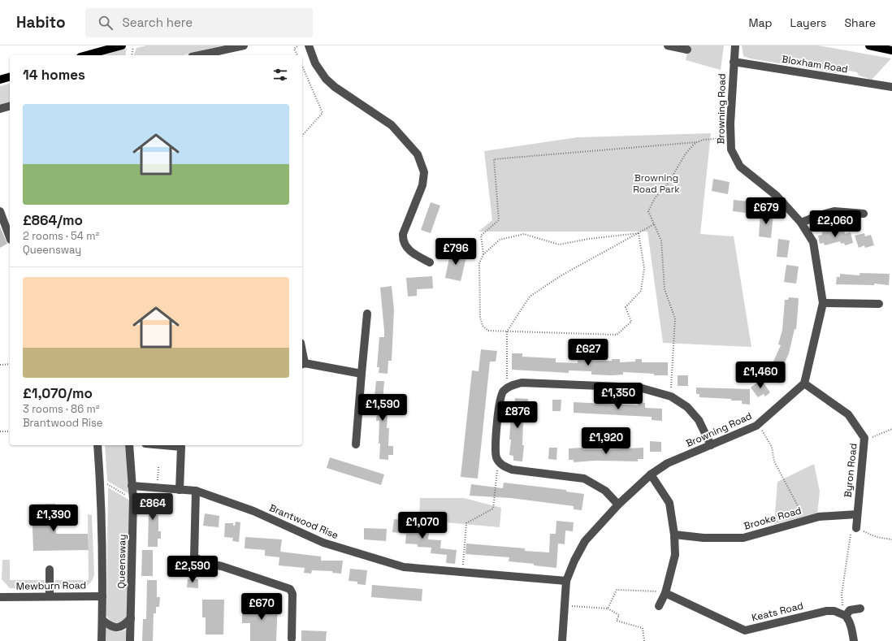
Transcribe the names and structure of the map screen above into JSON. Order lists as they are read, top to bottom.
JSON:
{
  "streets": {
    "street": [
      "Bloxham Road",
      "Browning Road",
      "Byron Road",
      "Brooke Road",
      "Brantwood Rise",
      "Queensway",
      "Mewburn Road",
      "Keats Road"
    ]
  },
  "crossings": [
    ["Bloxham Road", "Browning Road"],
    ["Browning Road", "Byron Road"],
    ["Browning Road", "Brantwood Rise"],
    ["Byron Road", "Brooke Road"],
    ["Brantwood Rise", "Queensway"],
    ["Queensway", "Mewburn Road"]
  ],
  "parks": ["Browning Road Park"],
  "page": {
    "header": "Habito",
    "search": "Search here",
    "nav": ["Map", "Layers", "Share"],
    "heading": "14 homes",
    "list": [
      {
        "name": "£864/mo",
        "note": "2 rooms · 54 m² · Queensway"
      },
      {
        "name": "£1,070/mo",
        "note": "3 rooms · 86 m² · Brantwood Rise"
      }
    ],
    "price": [
      "£679",
      "£2,060",
      "£796",
      "£627",
      "£1,460",
      "£1,350",
      "£1,590",
      "£876",
      "£1,920",
      "£864",
      "£1,390",
      "£1,070",
      "£2,590",
      "£670"
    ]
  }
}
